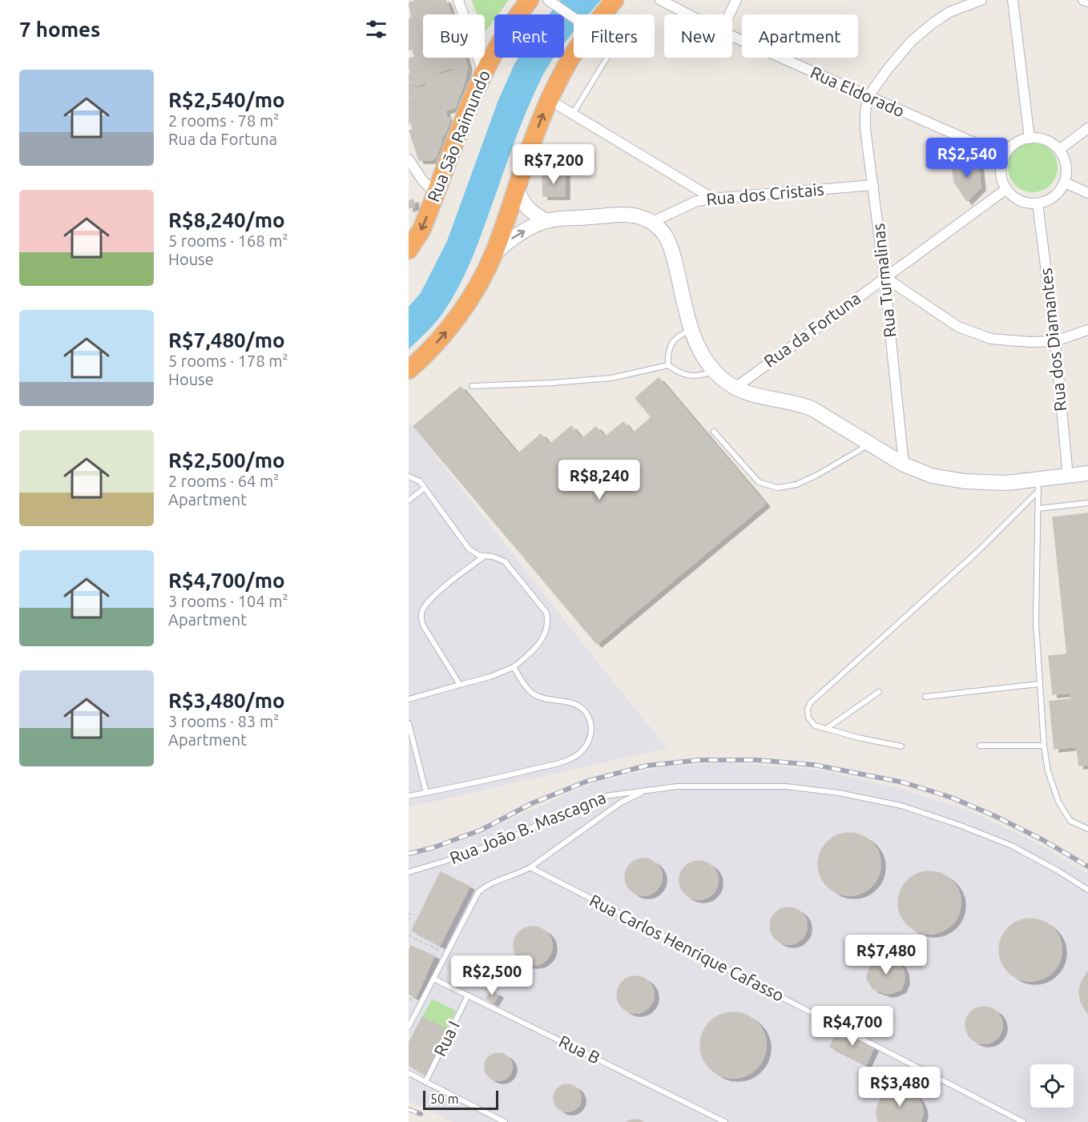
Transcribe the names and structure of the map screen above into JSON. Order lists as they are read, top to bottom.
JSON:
{
  "streets": {
    "highway": ["Rua São Raimundo"],
    "street": [
      "Rua Eldorado",
      "Rua dos Cristais",
      "Rua Turmalinas",
      "Rua da Fortuna",
      "Rua dos Diamantes"
    ],
    "lane": [
      "Rua João B. Mascagna",
      "Rua Carlos Henrique Cafasso",
      "Rua I",
      "Rua B"
    ]
  },
  "crossings": [
    ["Rua Eldorado", "Rua Turmalinas"],
    ["Rua Eldorado", "Rua da Fortuna"],
    ["Rua Eldorado", "Rua dos Diamantes"],
    ["Rua dos Cristais", "Rua Turmalinas"],
    ["Rua Turmalinas", "Rua da Fortuna"],
    ["Rua da Fortuna", "Rua dos Diamantes"],
    ["Rua I", "Rua B"]
  ],
  "scale_bar": "50 m",
  "page": {
    "heading": "7 homes",
    "chip": [
      "Buy",
      "Rent",
      "Filters",
      "New",
      "Apartment"
    ],
    "list": [
      {
        "name": "R$2,540/mo",
        "note": "2 rooms · 78 m² · Rua da Fortuna"
      },
      {
        "name": "R$8,240/mo",
        "note": "5 rooms · 168 m² · House"
      },
      {
        "name": "R$7,480/mo",
        "note": "5 rooms · 178 m² · House"
      },
      {
        "name": "R$2,500/mo",
        "note": "2 rooms · 64 m² · Apartment"
      },
      {
        "name": "R$4,700/mo",
        "note": "3 rooms · 104 m² · Apartment"
      },
      {
        "name": "R$3,480/mo",
        "note": "3 rooms · 83 m² · Apartment"
      }
    ],
    "price": [
      "R$2,540",
      "R$7,200",
      "R$8,240",
      "R$7,480",
      "R$2,500",
      "R$4,700",
      "R$3,480"
    ],
    "scale": "50 m"
  }
}
